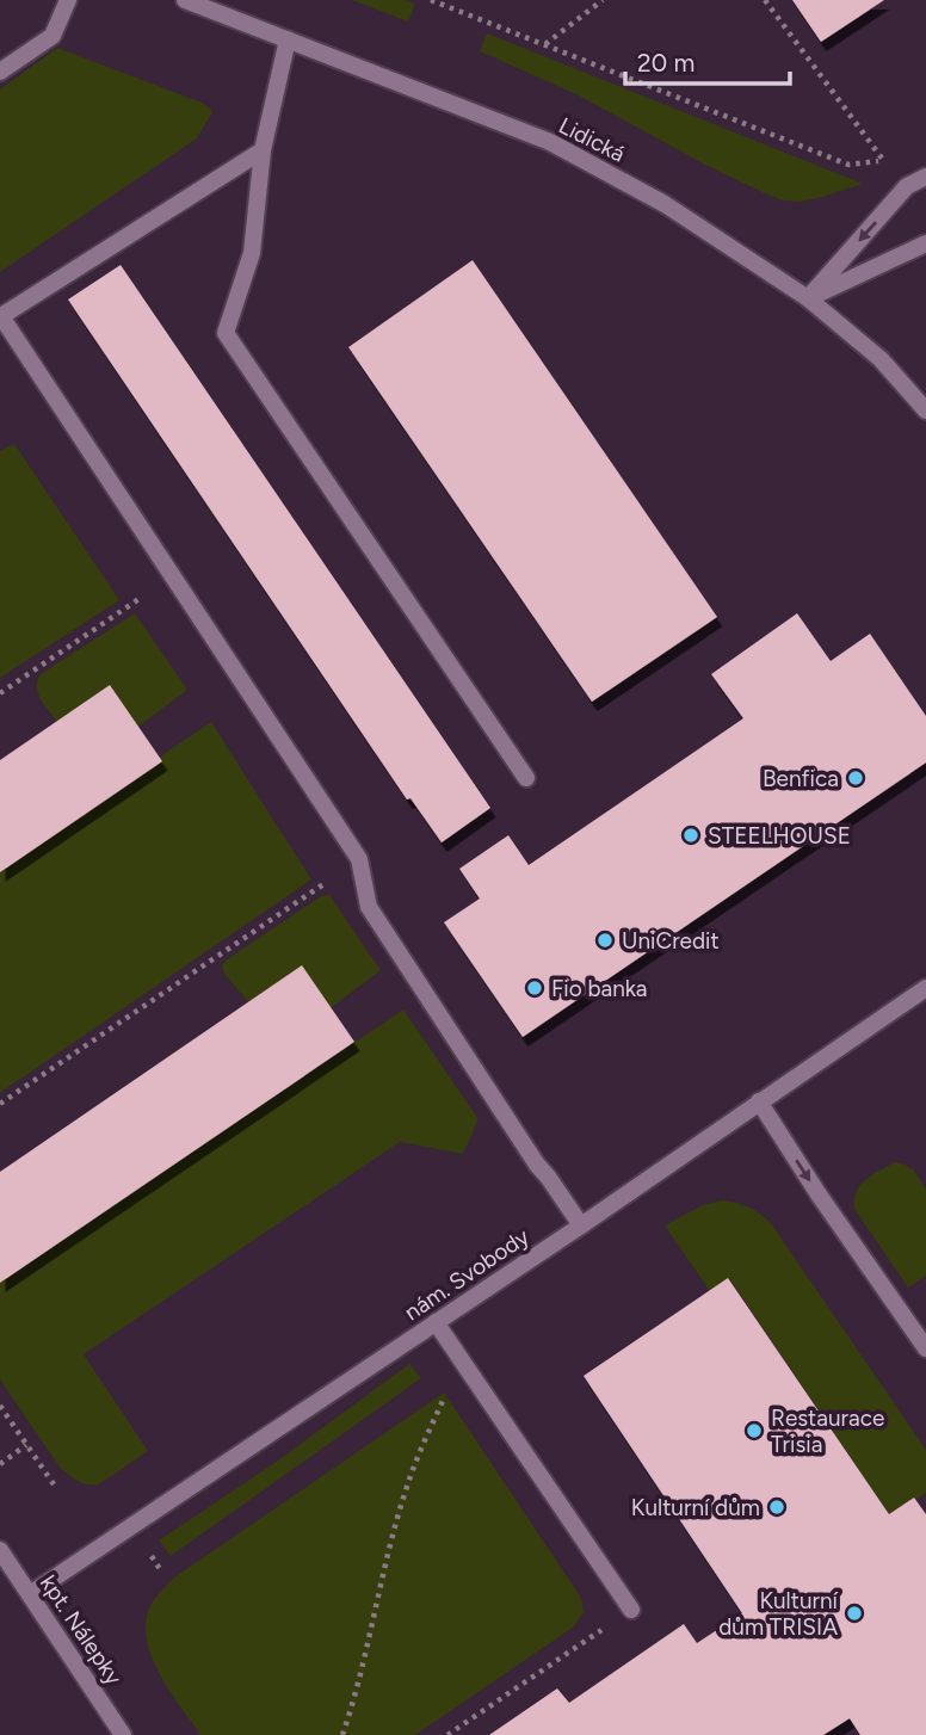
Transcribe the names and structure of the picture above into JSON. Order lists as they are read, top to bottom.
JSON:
{
  "streets": {
    "street": ["Lidická", "nám. Svobody", "kpt. Nálepky"]
  },
  "crossings": [
    ["nám. Svobody", "kpt. Nálepky"]
  ],
  "places": [
    "Benfica",
    "STEELHOUSE",
    "UniCredit",
    "Fio banka",
    "Restaurace Trisia",
    "Kulturní dům",
    "Kulturní dům TRISIA"
  ],
  "scale_bar": "20 m"
}
